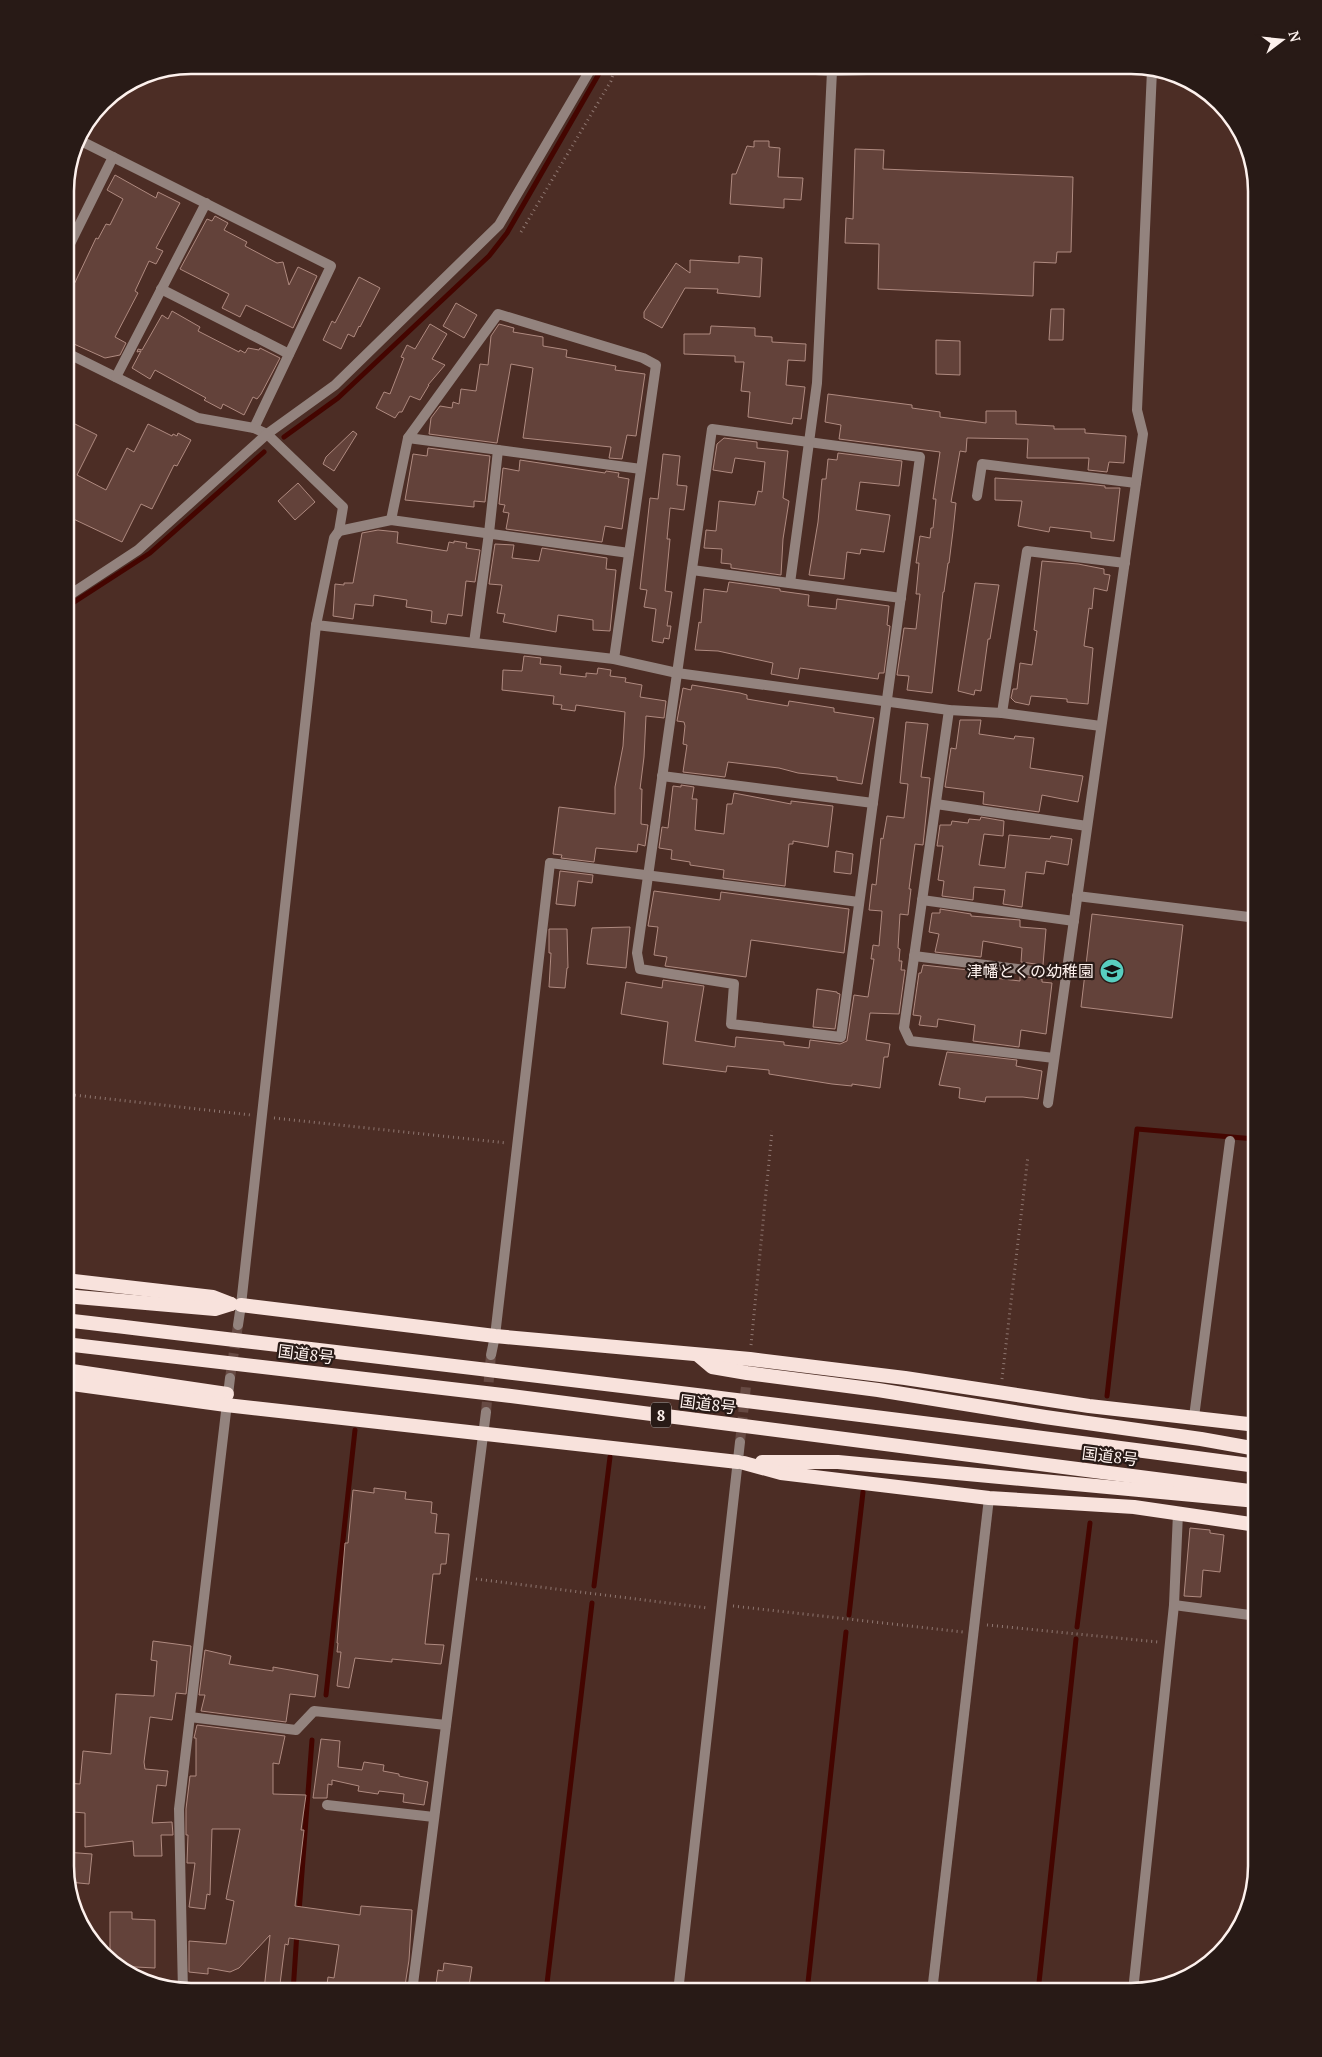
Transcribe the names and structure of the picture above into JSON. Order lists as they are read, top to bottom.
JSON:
{
  "streets": {
    "highway": ["国道8号", "8"]
  },
  "places": {
    "school or university": ["津幡とくの幼稚園"]
  },
  "north": "right"
}
